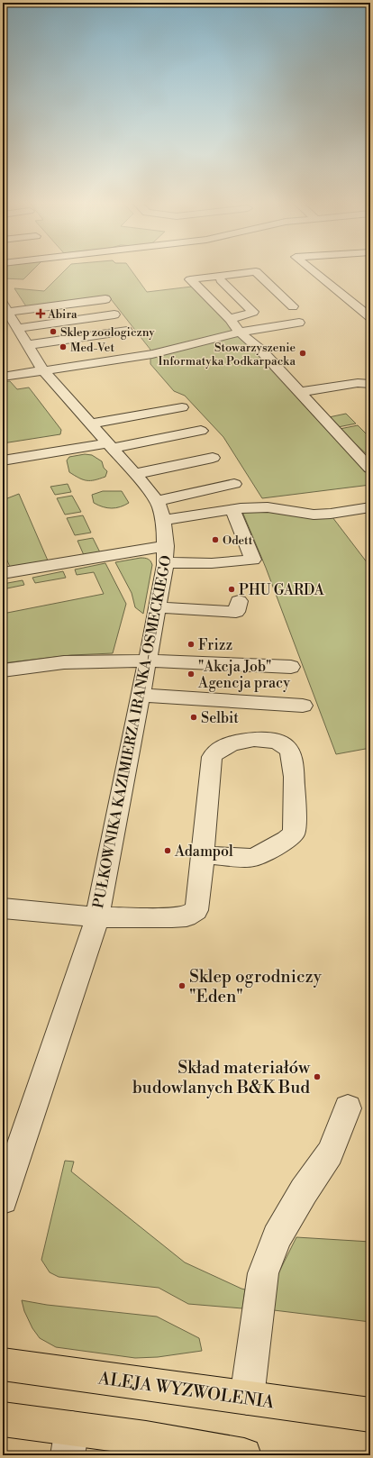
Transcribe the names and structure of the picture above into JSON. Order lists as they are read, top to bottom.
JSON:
{
  "streets": {
    "main road": ["ALEJA WYZWOLENIA"],
    "street": ["PUŁKOWNIKA KAZIMIERZA IRANKA-OSMECKIEGO"]
  },
  "places": {
    "health": ["Abira"],
    "other": [
      "Sklep zoologiczny",
      "Med-Vet",
      "Stowarzyszenie Informatyka Podkarpacka",
      "Odett",
      "PHU GARDA",
      "Frizz",
      "\"Akcja Job\" Agencja pracy",
      "Selbit",
      "Adampol",
      "Sklep ogrodniczy \"Eden\"",
      "Skład materiałów budowlanych B&K Bud"
    ]
  }
}
